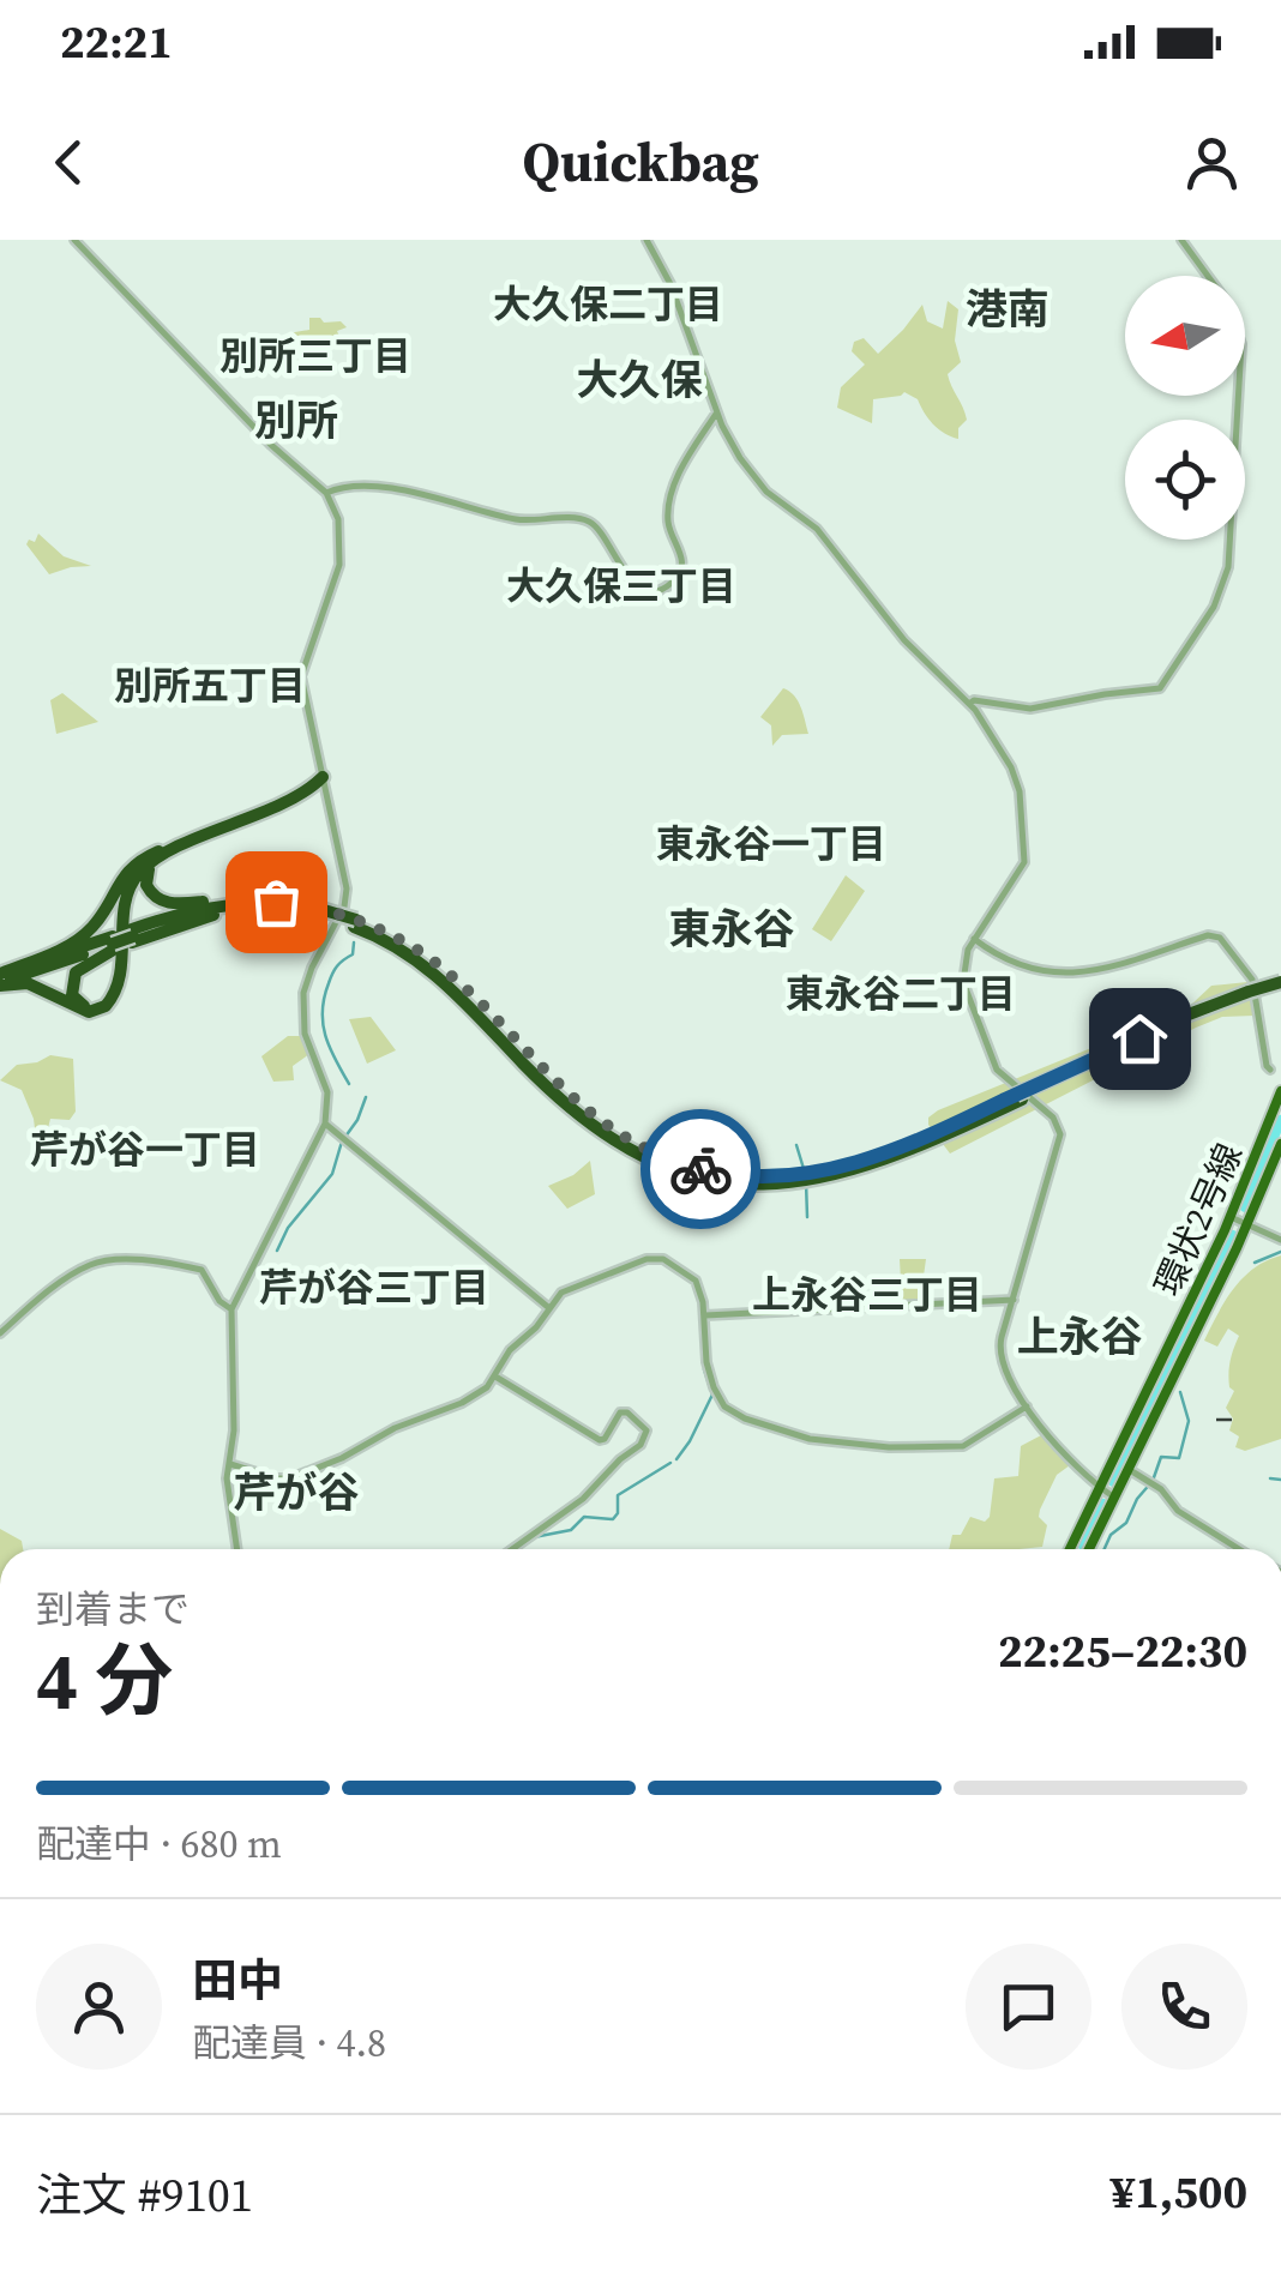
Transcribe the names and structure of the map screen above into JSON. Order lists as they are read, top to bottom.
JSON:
{
  "streets": {
    "main road": ["環状2号線"]
  },
  "districts": [
    "大久保二丁目",
    "港南",
    "別所三丁目",
    "大久保",
    "別所",
    "大久保三丁目",
    "別所五丁目",
    "東永谷一丁目",
    "東永谷",
    "東永谷二丁目",
    "芹が谷一丁目",
    "芹が谷三丁目",
    "上永谷三丁目",
    "上永谷",
    "芹が谷"
  ],
  "north": "left",
  "page": {
    "status": "22:21",
    "header": "Quickbag",
    "heading": ["4 分", "到着まで", "22:25–22:30"],
    "panel": [
      "田中",
      "配達員 · 4.8",
      "注文 #9101",
      "¥1,500"
    ],
    "bar": "配達中 · 680 m"
  }
}
